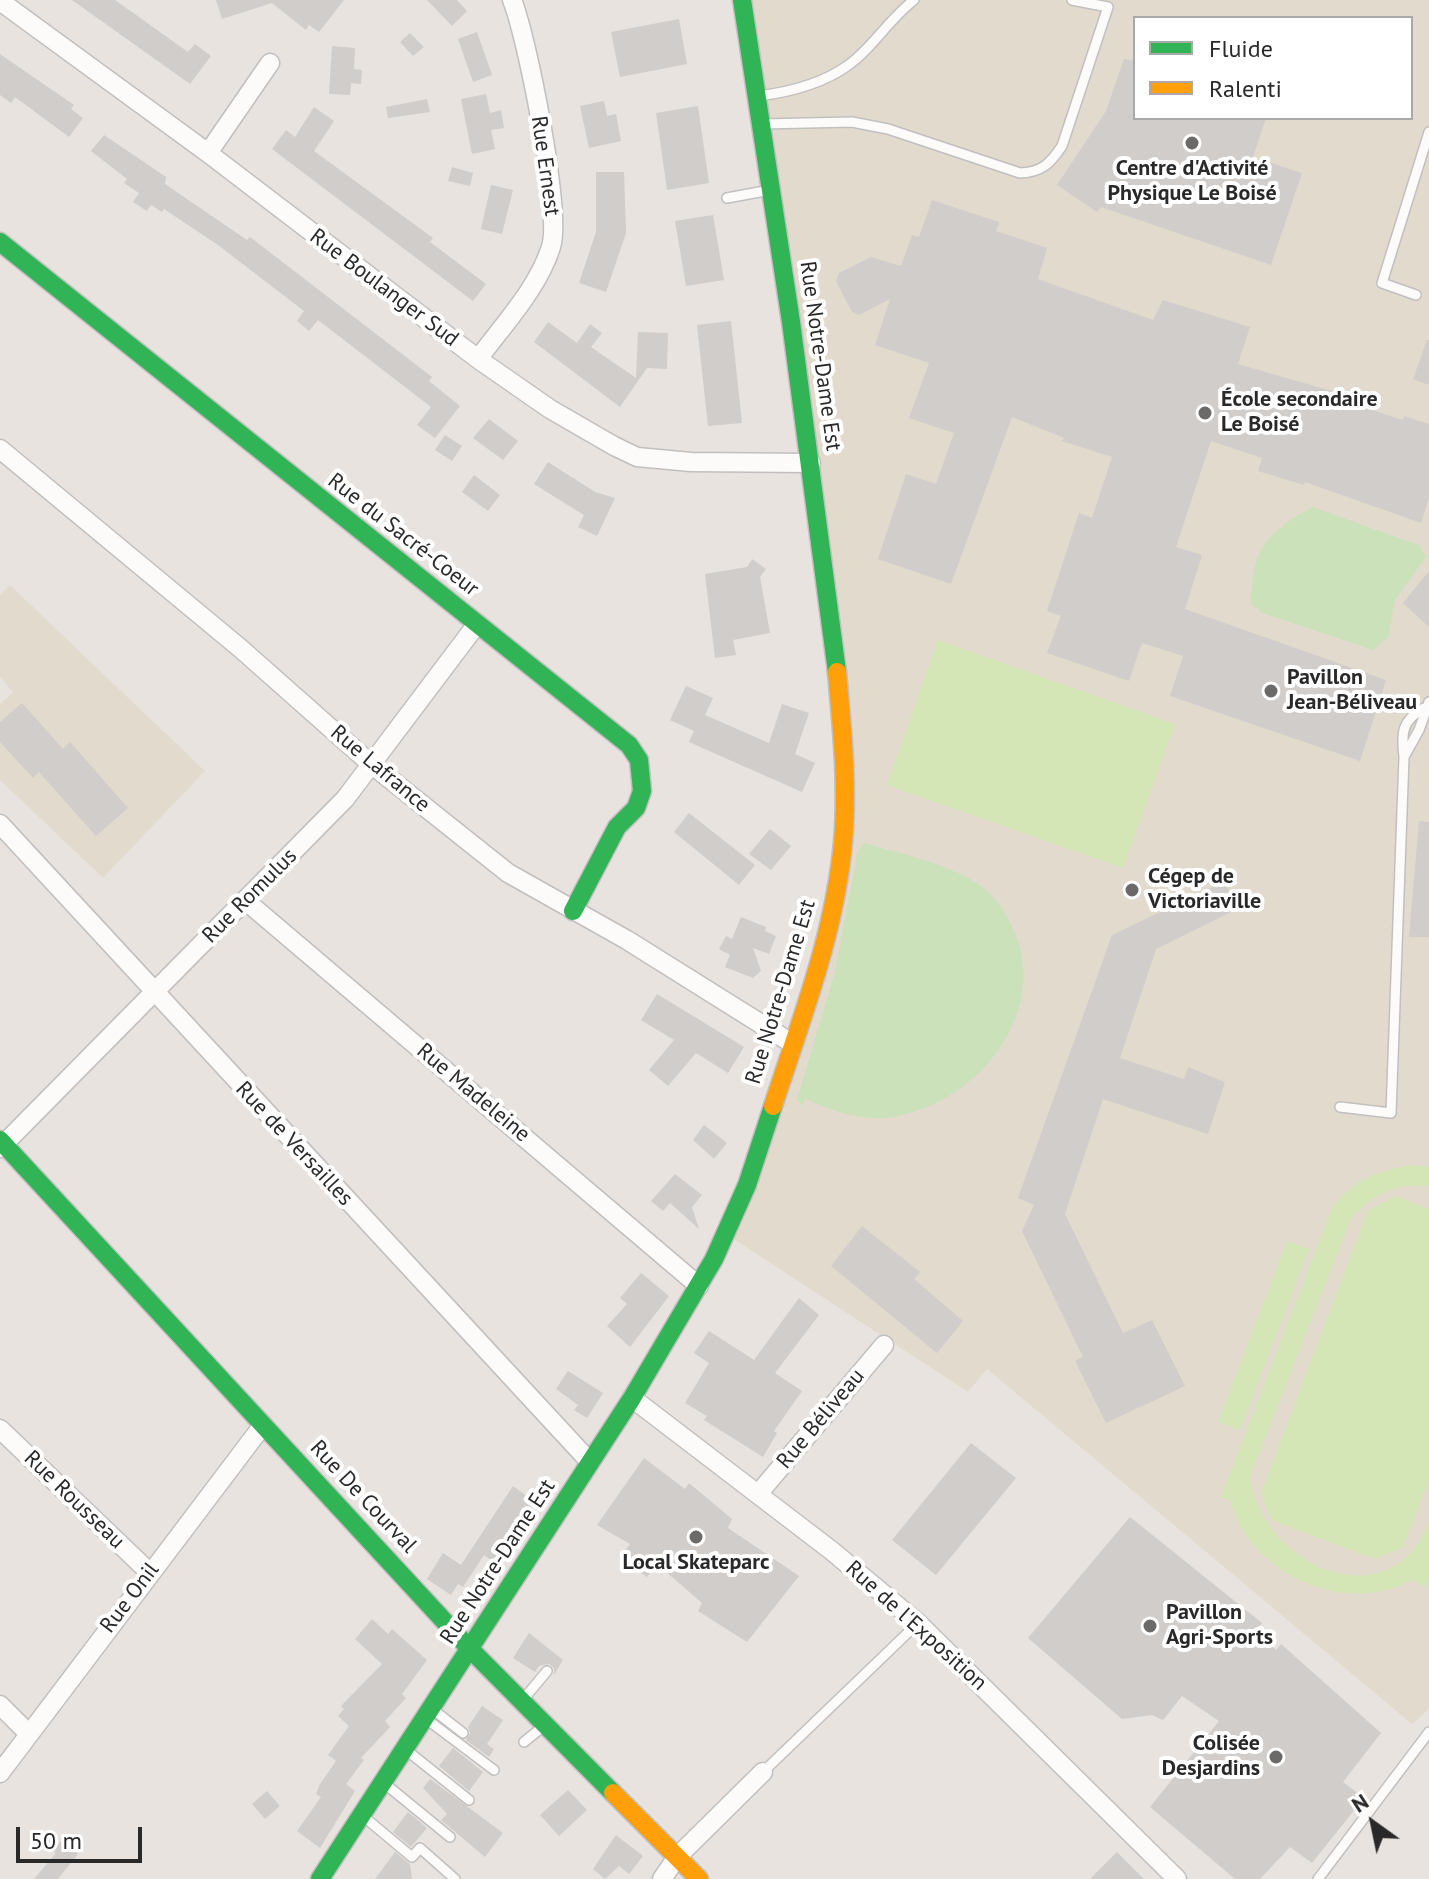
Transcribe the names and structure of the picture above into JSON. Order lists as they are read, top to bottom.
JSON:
{
  "streets": {
    "street": [
      "Rue Ernest",
      "Rue Boulanger Sud",
      "Rue Notre-Dame Est",
      "Rue du Sacré-Coeur",
      "Rue Lafrance",
      "Rue Romulus",
      "Rue Madeleine",
      "Rue de Versailles",
      "Rue Béliveau",
      "Rue De Courval",
      "Rue Rousseau",
      "Rue Onil",
      "Rue de l'Exposition"
    ]
  },
  "crossings": [
    ["Rue Ernest", "Rue Boulanger Sud"],
    ["Rue Boulanger Sud", "Rue Notre-Dame Est"],
    ["Rue Notre-Dame Est", "Rue Lafrance"],
    ["Rue Notre-Dame Est", "Rue Madeleine"],
    ["Rue Notre-Dame Est", "Rue de Versailles"],
    ["Rue Notre-Dame Est", "Rue De Courval"],
    ["Rue Notre-Dame Est", "Rue de l'Exposition"],
    ["Rue du Sacré-Coeur", "Rue Lafrance"],
    ["Rue du Sacré-Coeur", "Rue Romulus"],
    ["Rue Lafrance", "Rue Romulus"],
    ["Rue Romulus", "Rue Madeleine"],
    ["Rue Romulus", "Rue de Versailles"],
    ["Rue Romulus", "Rue De Courval"],
    ["Rue Béliveau", "Rue de l'Exposition"],
    ["Rue De Courval", "Rue Onil"],
    ["Rue Rousseau", "Rue Onil"]
  ],
  "places": [
    "Centre d'Activité Physique Le Boisé",
    "École secondaire Le Boisé",
    "Pavillon Jean-Béliveau",
    "Cégep de Victoriaville",
    "Local Skateparc",
    "Pavillon Agri-Sports",
    "Colisée Desjardins"
  ],
  "legend": ["Fluide", "Ralenti"],
  "scale_bar": "50 m",
  "north": "top left"
}
